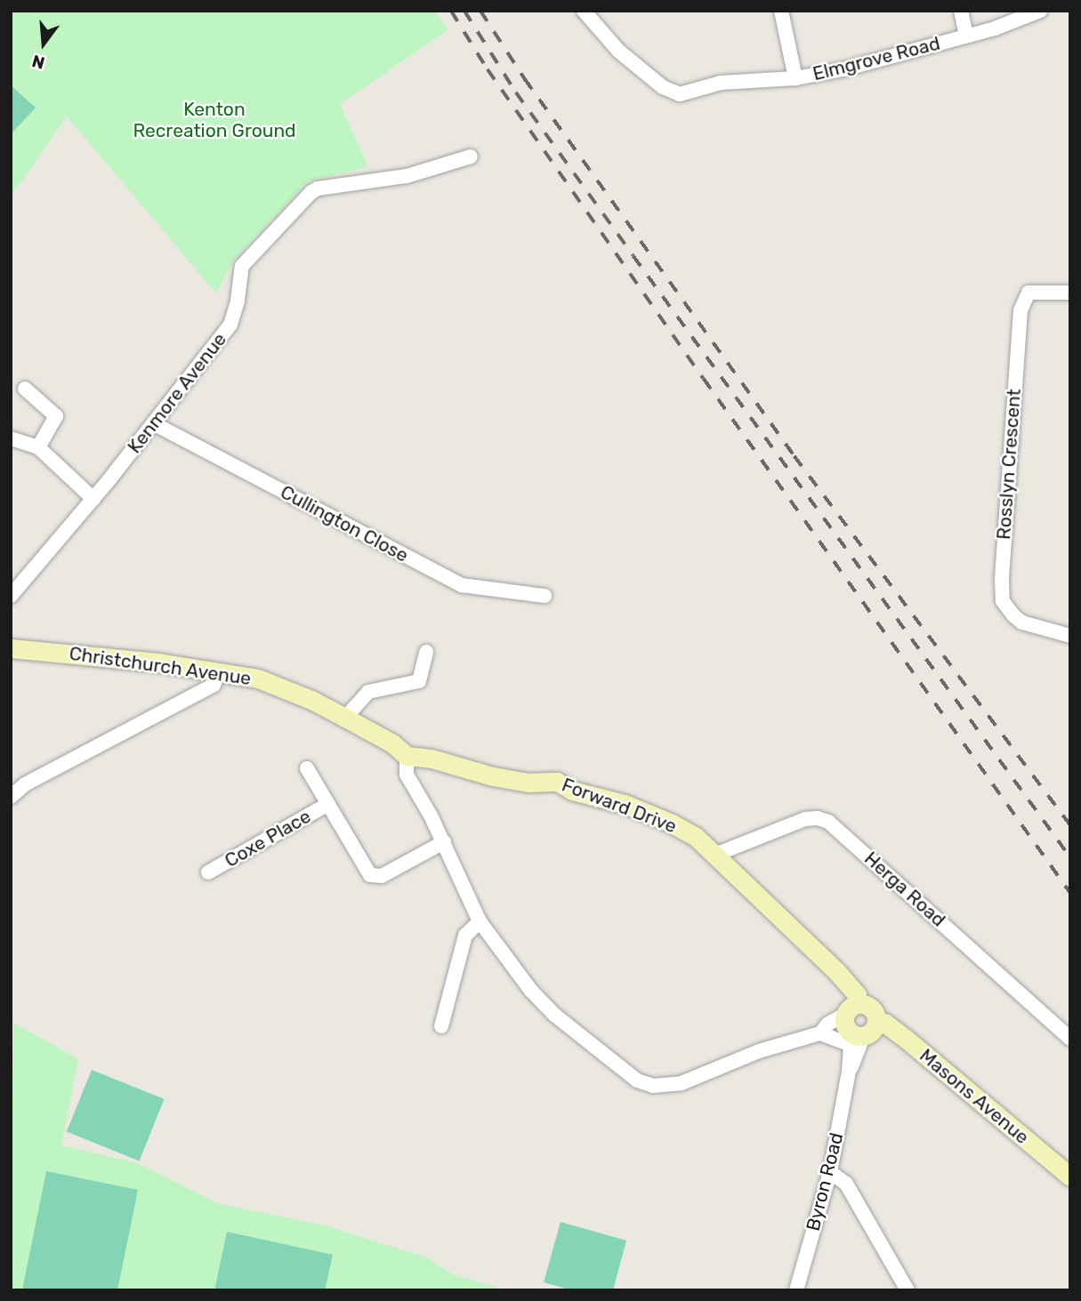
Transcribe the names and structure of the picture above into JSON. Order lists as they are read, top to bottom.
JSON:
{
  "streets": {
    "street": [
      "Elmgrove Road",
      "Kenmore Avenue",
      "Rosslyn Crescent",
      "Cullington Close",
      "Christchurch Avenue",
      "Forward Drive",
      "Coxe Place",
      "Herga Road",
      "Masons Avenue",
      "Byron Road"
    ]
  },
  "crossings": [
    ["Kenmore Avenue", "Cullington Close"],
    ["Christchurch Avenue", "Forward Drive"],
    ["Forward Drive", "Herga Road"],
    ["Masons Avenue", "Byron Road"]
  ],
  "parks": ["Kenton Recreation Ground"],
  "north": "bottom"
}
